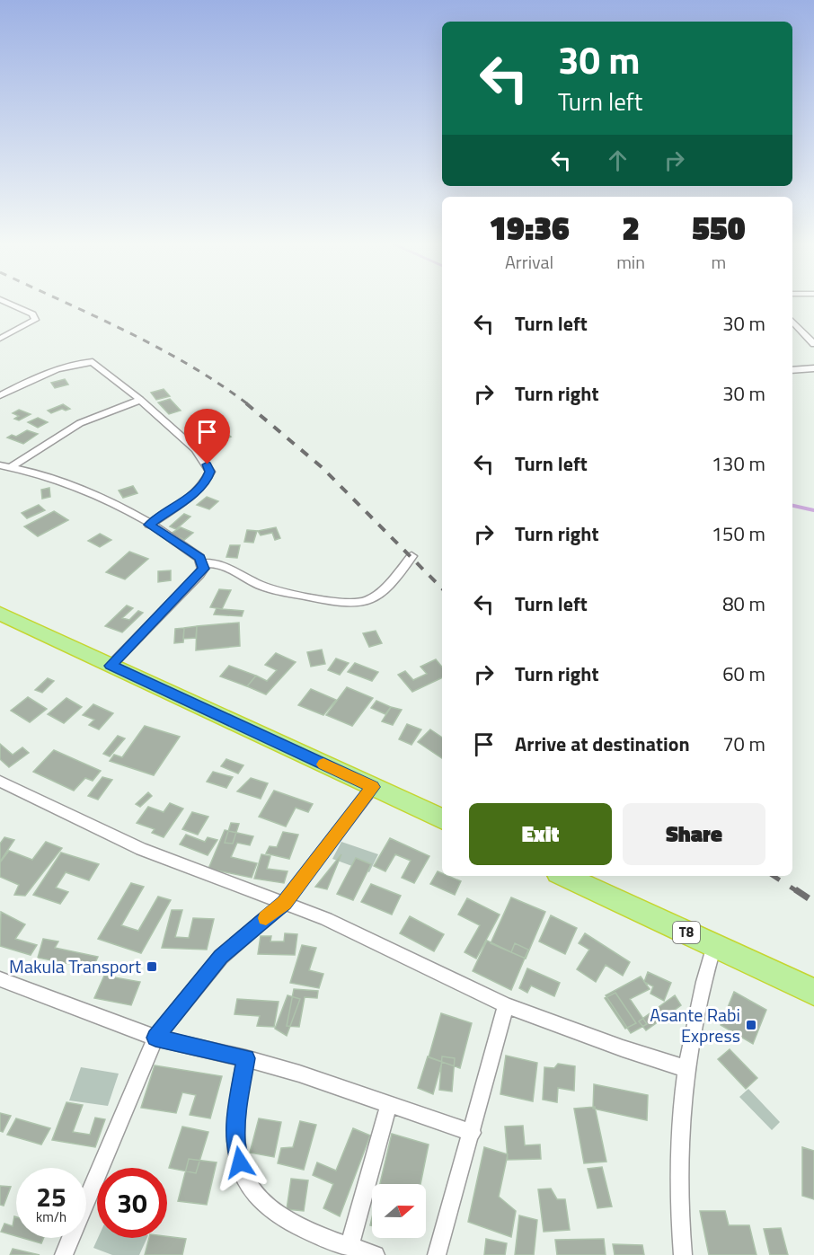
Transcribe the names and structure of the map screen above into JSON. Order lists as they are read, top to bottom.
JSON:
{
  "streets": {
    "highway": ["T8"]
  },
  "places": {
    "transit": ["Makula Transport", "Asante Rabi Express"]
  },
  "north": "right",
  "page": {
    "turn": ["30 m", "Turn left"],
    "eta": [
      "19:36",
      "Arrival",
      "2",
      "min",
      "550",
      "m"
    ],
    "list": [
      {
        "name": "Turn left",
        "value": "30 m"
      },
      {
        "name": "Turn right",
        "value": "30 m"
      },
      {
        "name": "Turn left",
        "value": "130 m"
      },
      {
        "name": "Turn right",
        "value": "150 m"
      },
      {
        "name": "Turn left",
        "value": "80 m"
      },
      {
        "name": "Turn right",
        "value": "60 m"
      },
      {
        "name": "Arrive at destination",
        "value": "70 m"
      }
    ],
    "buttons": ["Exit", "Share"],
    "speed": "25 km/h",
    "limit": "30"
  }
}
